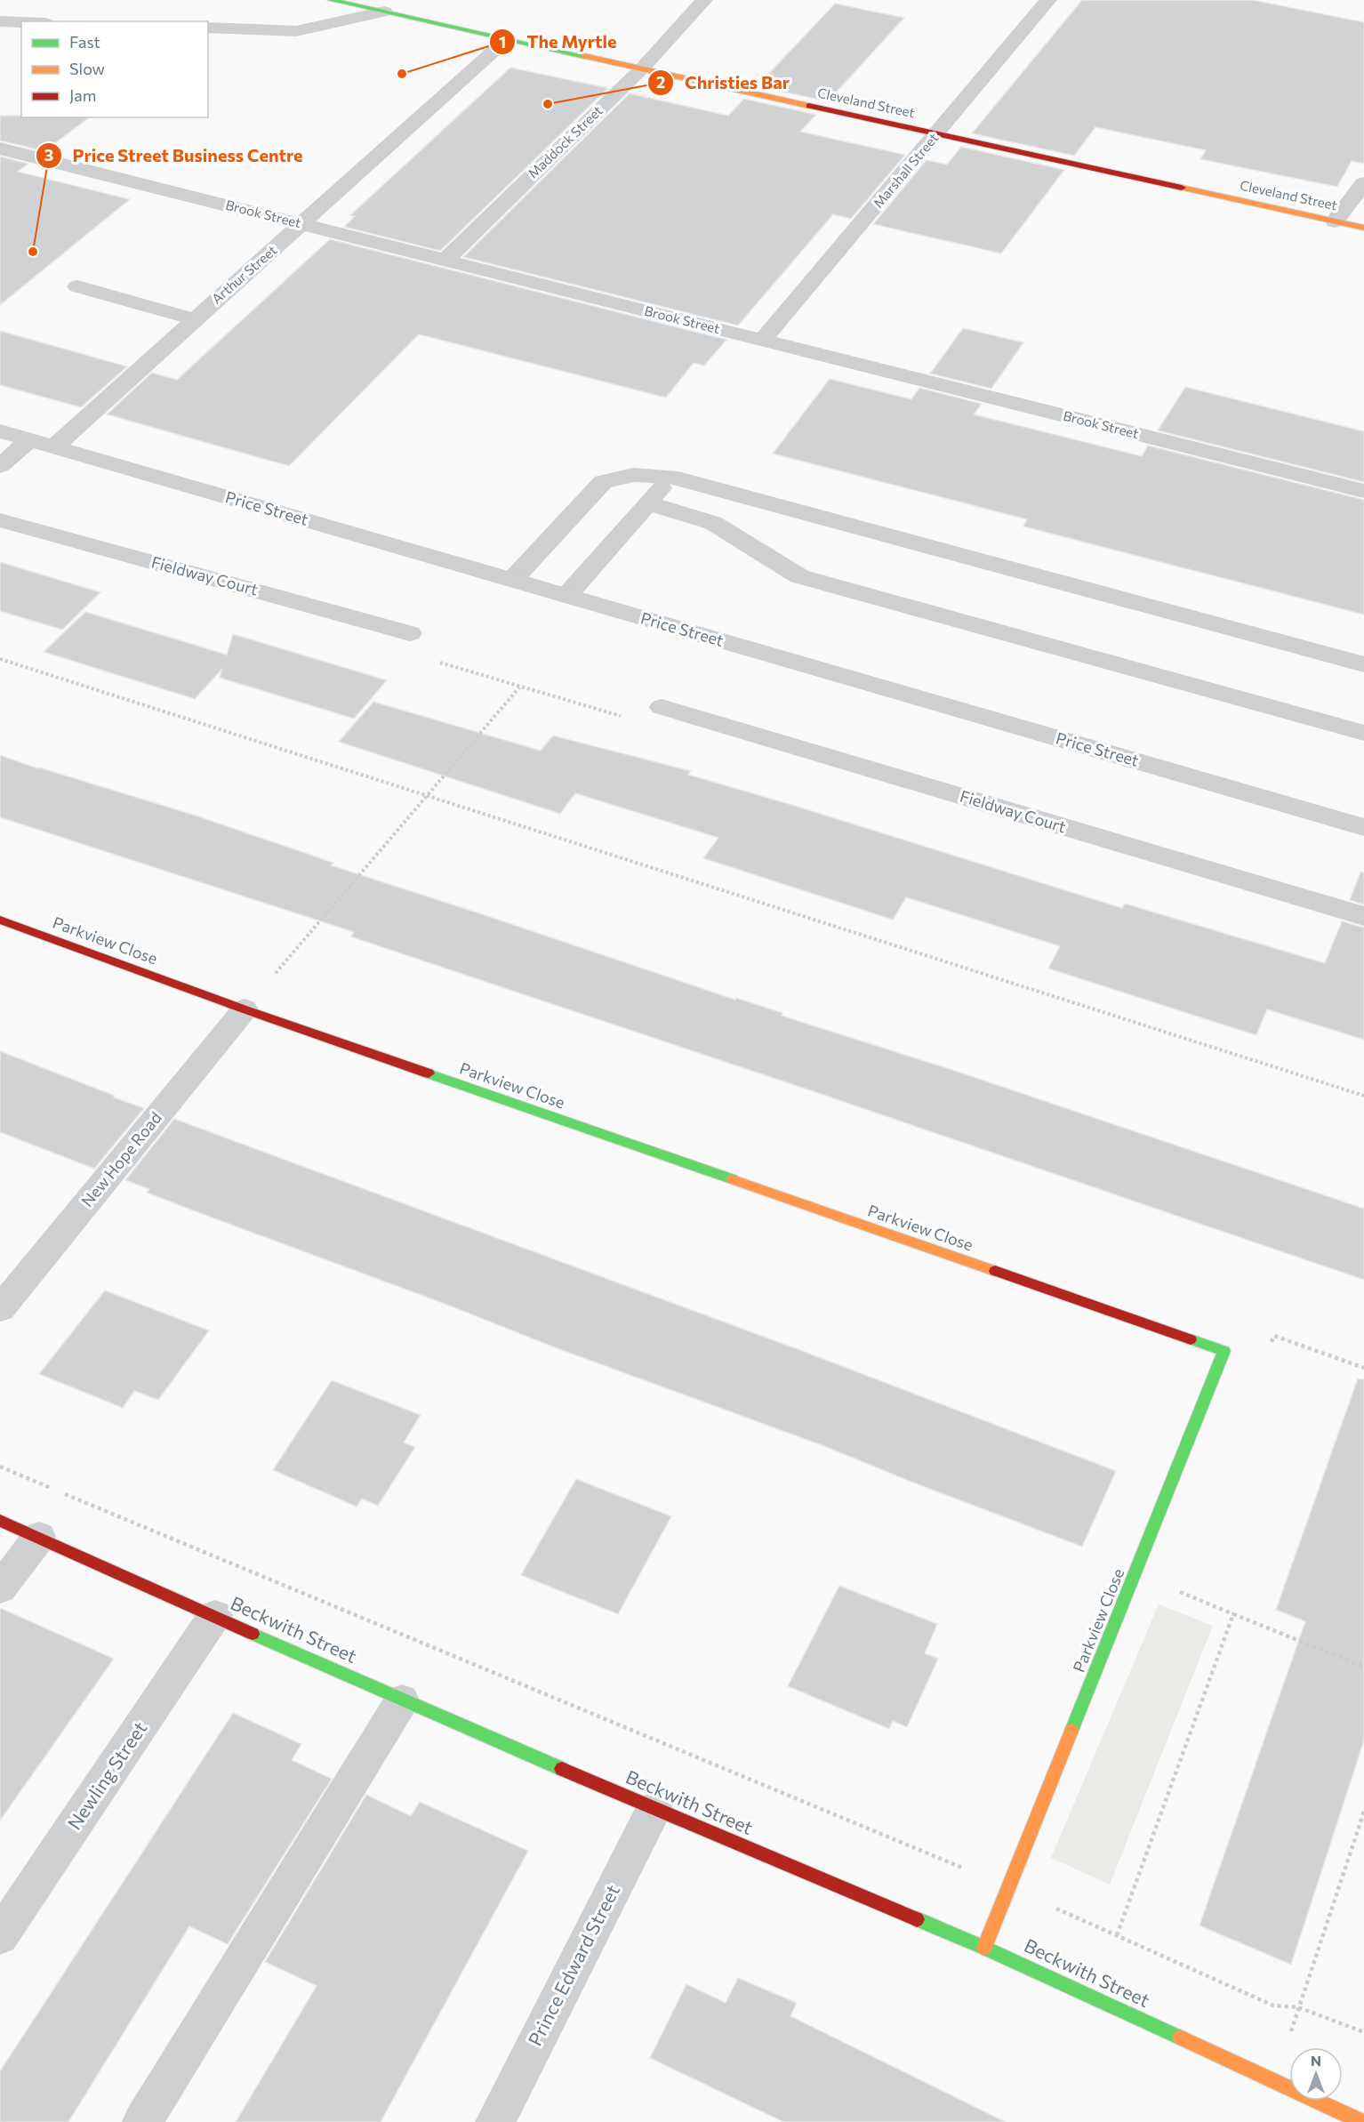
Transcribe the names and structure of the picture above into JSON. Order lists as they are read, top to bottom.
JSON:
{
  "streets": {
    "street": [
      "Cleveland Street",
      "Maddock Street",
      "Marshall Street",
      "Brook Street",
      "Arthur Street",
      "Price Street",
      "Fieldway Court",
      "Parkview Close",
      "New Hope Road",
      "Beckwith Street",
      "Newling Street",
      "Prince Edward Street"
    ]
  },
  "crossings": [
    ["Cleveland Street", "Maddock Street"],
    ["Cleveland Street", "Marshall Street"],
    ["Cleveland Street", "Arthur Street"],
    ["Maddock Street", "Brook Street"],
    ["Marshall Street", "Brook Street"],
    ["Brook Street", "Arthur Street"],
    ["Arthur Street", "Price Street"],
    ["Parkview Close", "New Hope Road"],
    ["Parkview Close", "Beckwith Street"],
    ["Beckwith Street", "Newling Street"],
    ["Beckwith Street", "Prince Edward Street"]
  ],
  "places": ["The Myrtle", "Christies Bar", "Price Street Business Centre"],
  "legend": ["Fast", "Slow", "Jam"],
  "north": "top"
}
